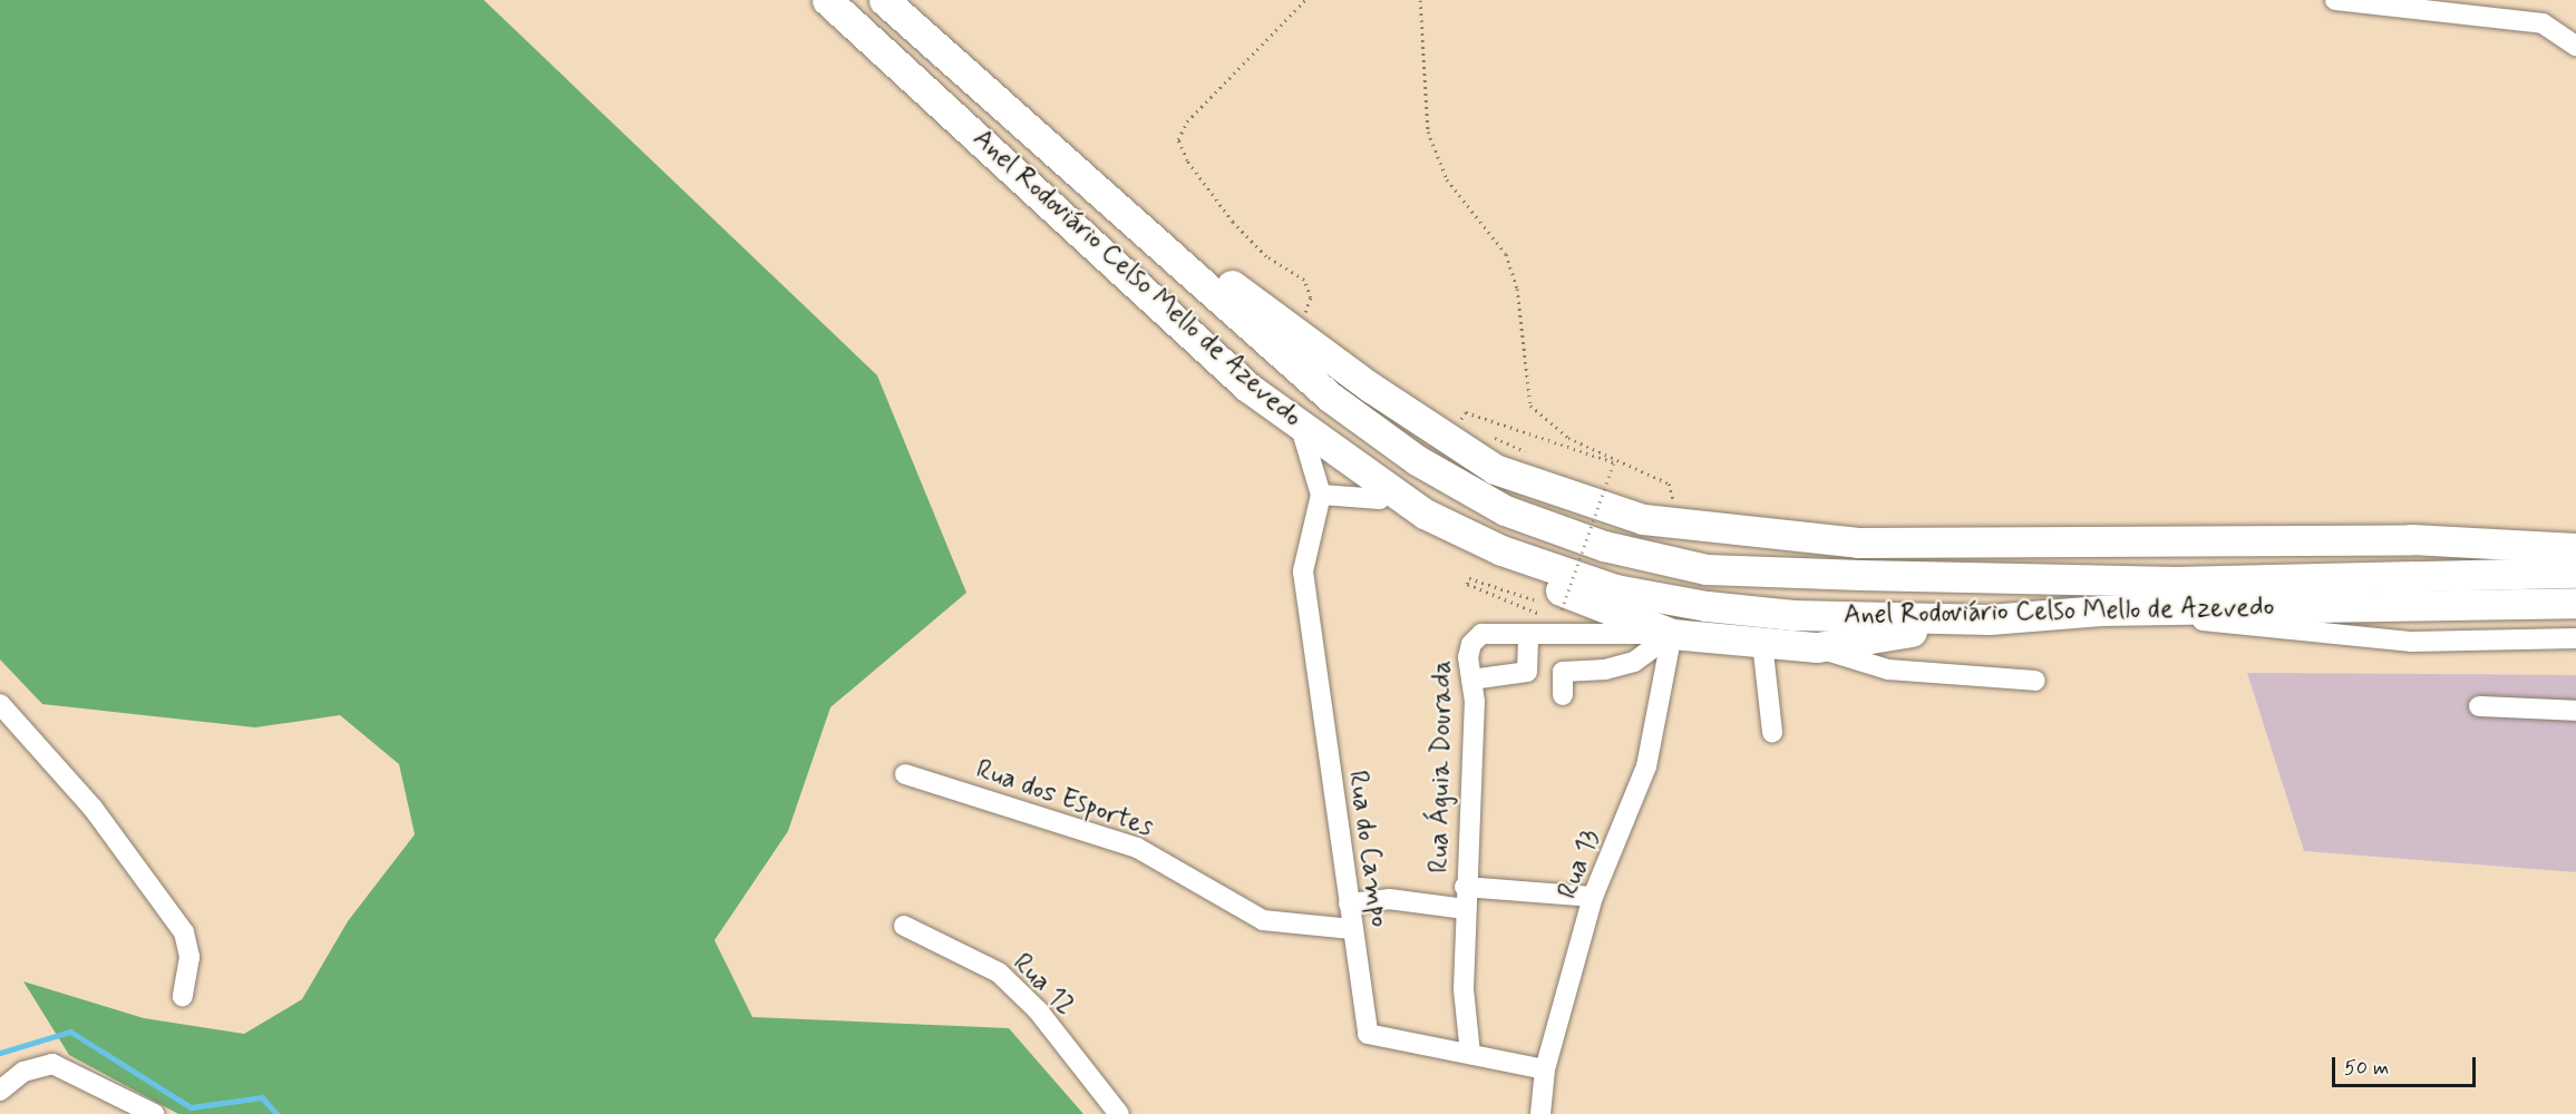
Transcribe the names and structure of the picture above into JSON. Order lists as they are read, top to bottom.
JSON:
{
  "streets": {
    "highway": ["Anel Rodoviário Celso Mello de Azevedo"],
    "street": [
      "Rua Águia Dourada",
      "Rua dos Esportes",
      "Rua do Campo",
      "Rua 13",
      "Rua 12"
    ]
  },
  "crossings": [
    ["Anel Rodoviário Celso Mello de Azevedo", "Rua do Campo"],
    ["Rua Águia Dourada", "Rua do Campo"],
    ["Rua Águia Dourada", "Rua 13"],
    ["Rua dos Esportes", "Rua do Campo"],
    ["Rua do Campo", "Rua 13"]
  ],
  "scale_bar": "50 m"
}
